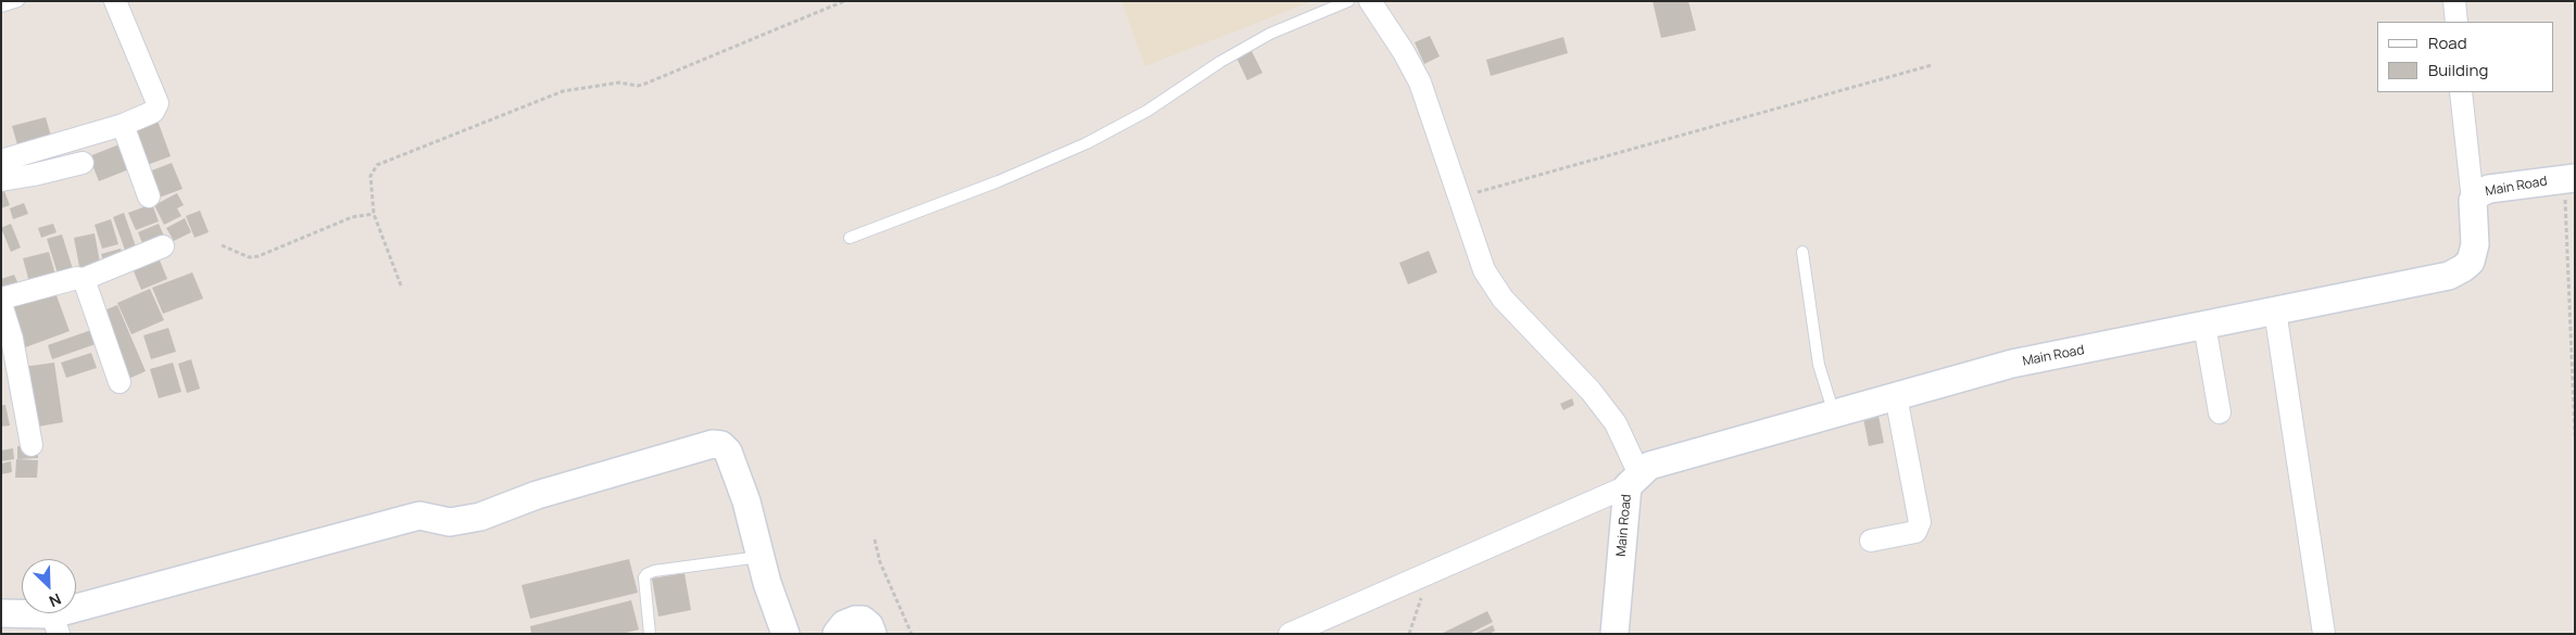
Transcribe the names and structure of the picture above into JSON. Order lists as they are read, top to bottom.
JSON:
{
  "streets": {
    "street": ["Main Road"]
  },
  "legend": ["Road", "Building"],
  "north": "bottom right"
}
